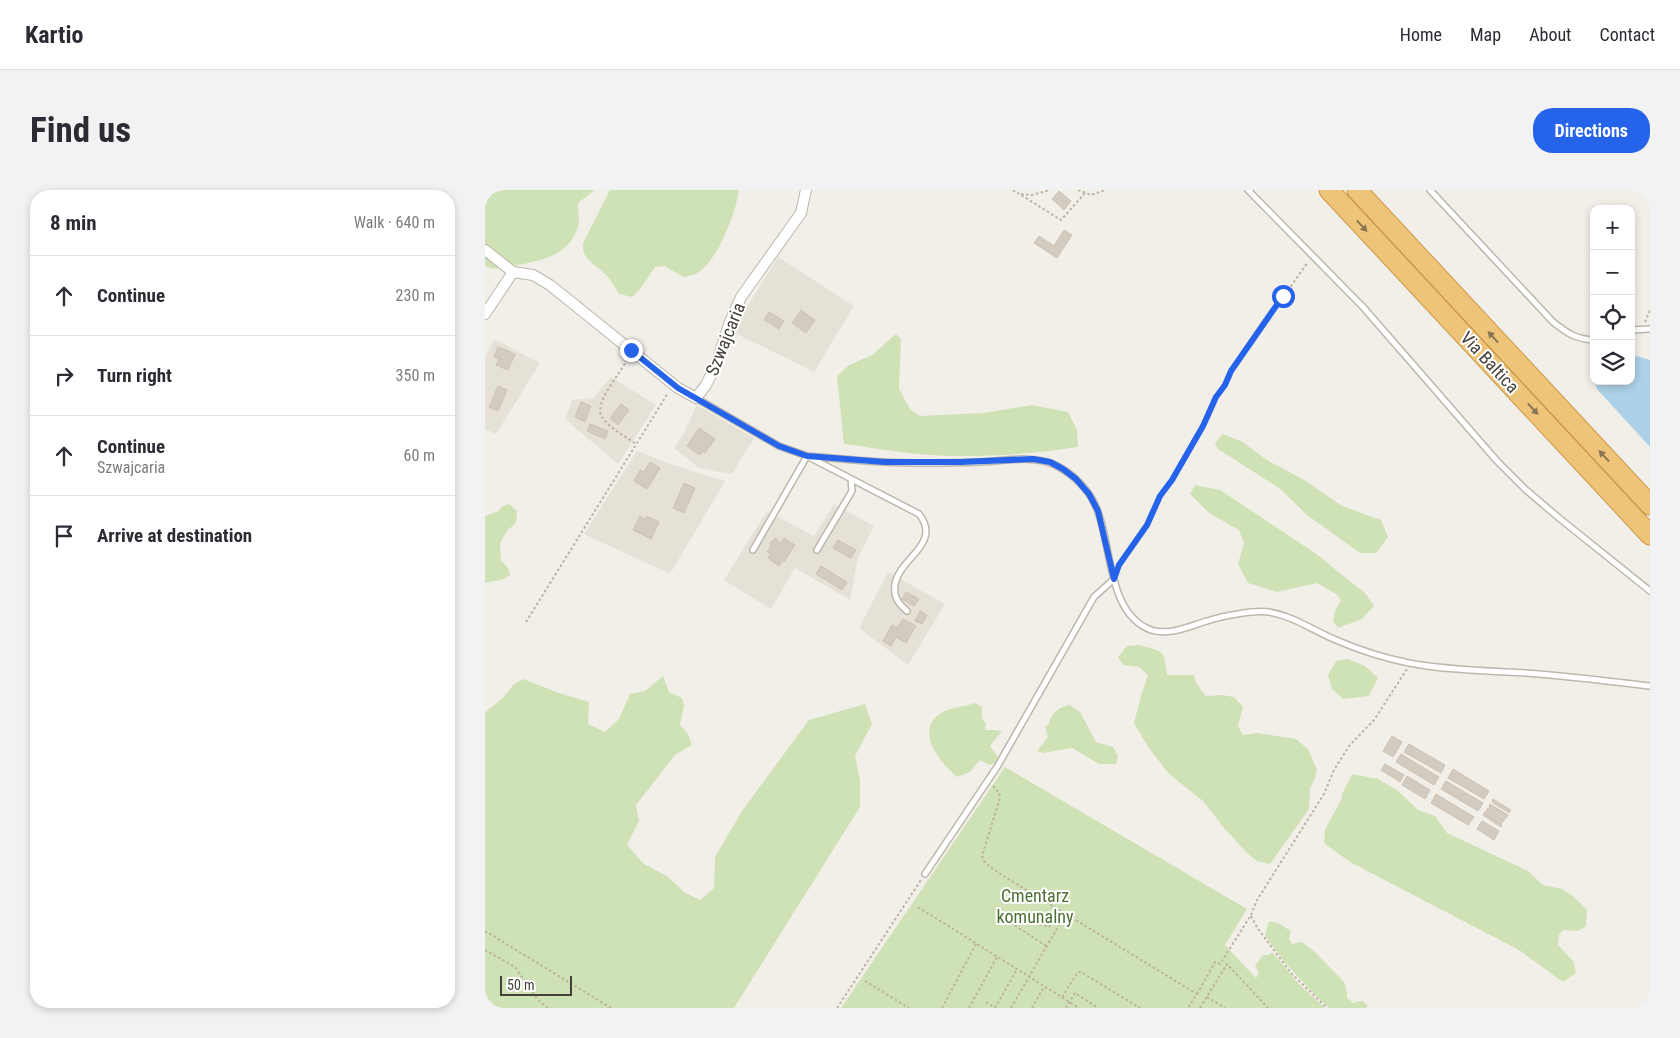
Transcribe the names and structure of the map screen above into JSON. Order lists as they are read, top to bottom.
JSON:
{
  "streets": {
    "highway": ["Via Baltica"],
    "street": ["Szwajcaria"]
  },
  "parks": ["Cmentarz komunalny"],
  "scale_bar": "50 m",
  "page": {
    "header": "Kartio",
    "nav": [
      "Home",
      "Map",
      "About",
      "Contact"
    ],
    "buttons": "Directions",
    "title": "Find us",
    "heading": ["8 min", "Walk · 640 m"],
    "map_buttons": ["+", "−"],
    "list": [
      ["Continue", "230 m"],
      ["Turn right", "350 m"],
      ["Continue", "Szwajcaria", "60 m"],
      "Arrive at destination"
    ],
    "scale": "50 m"
  }
}
